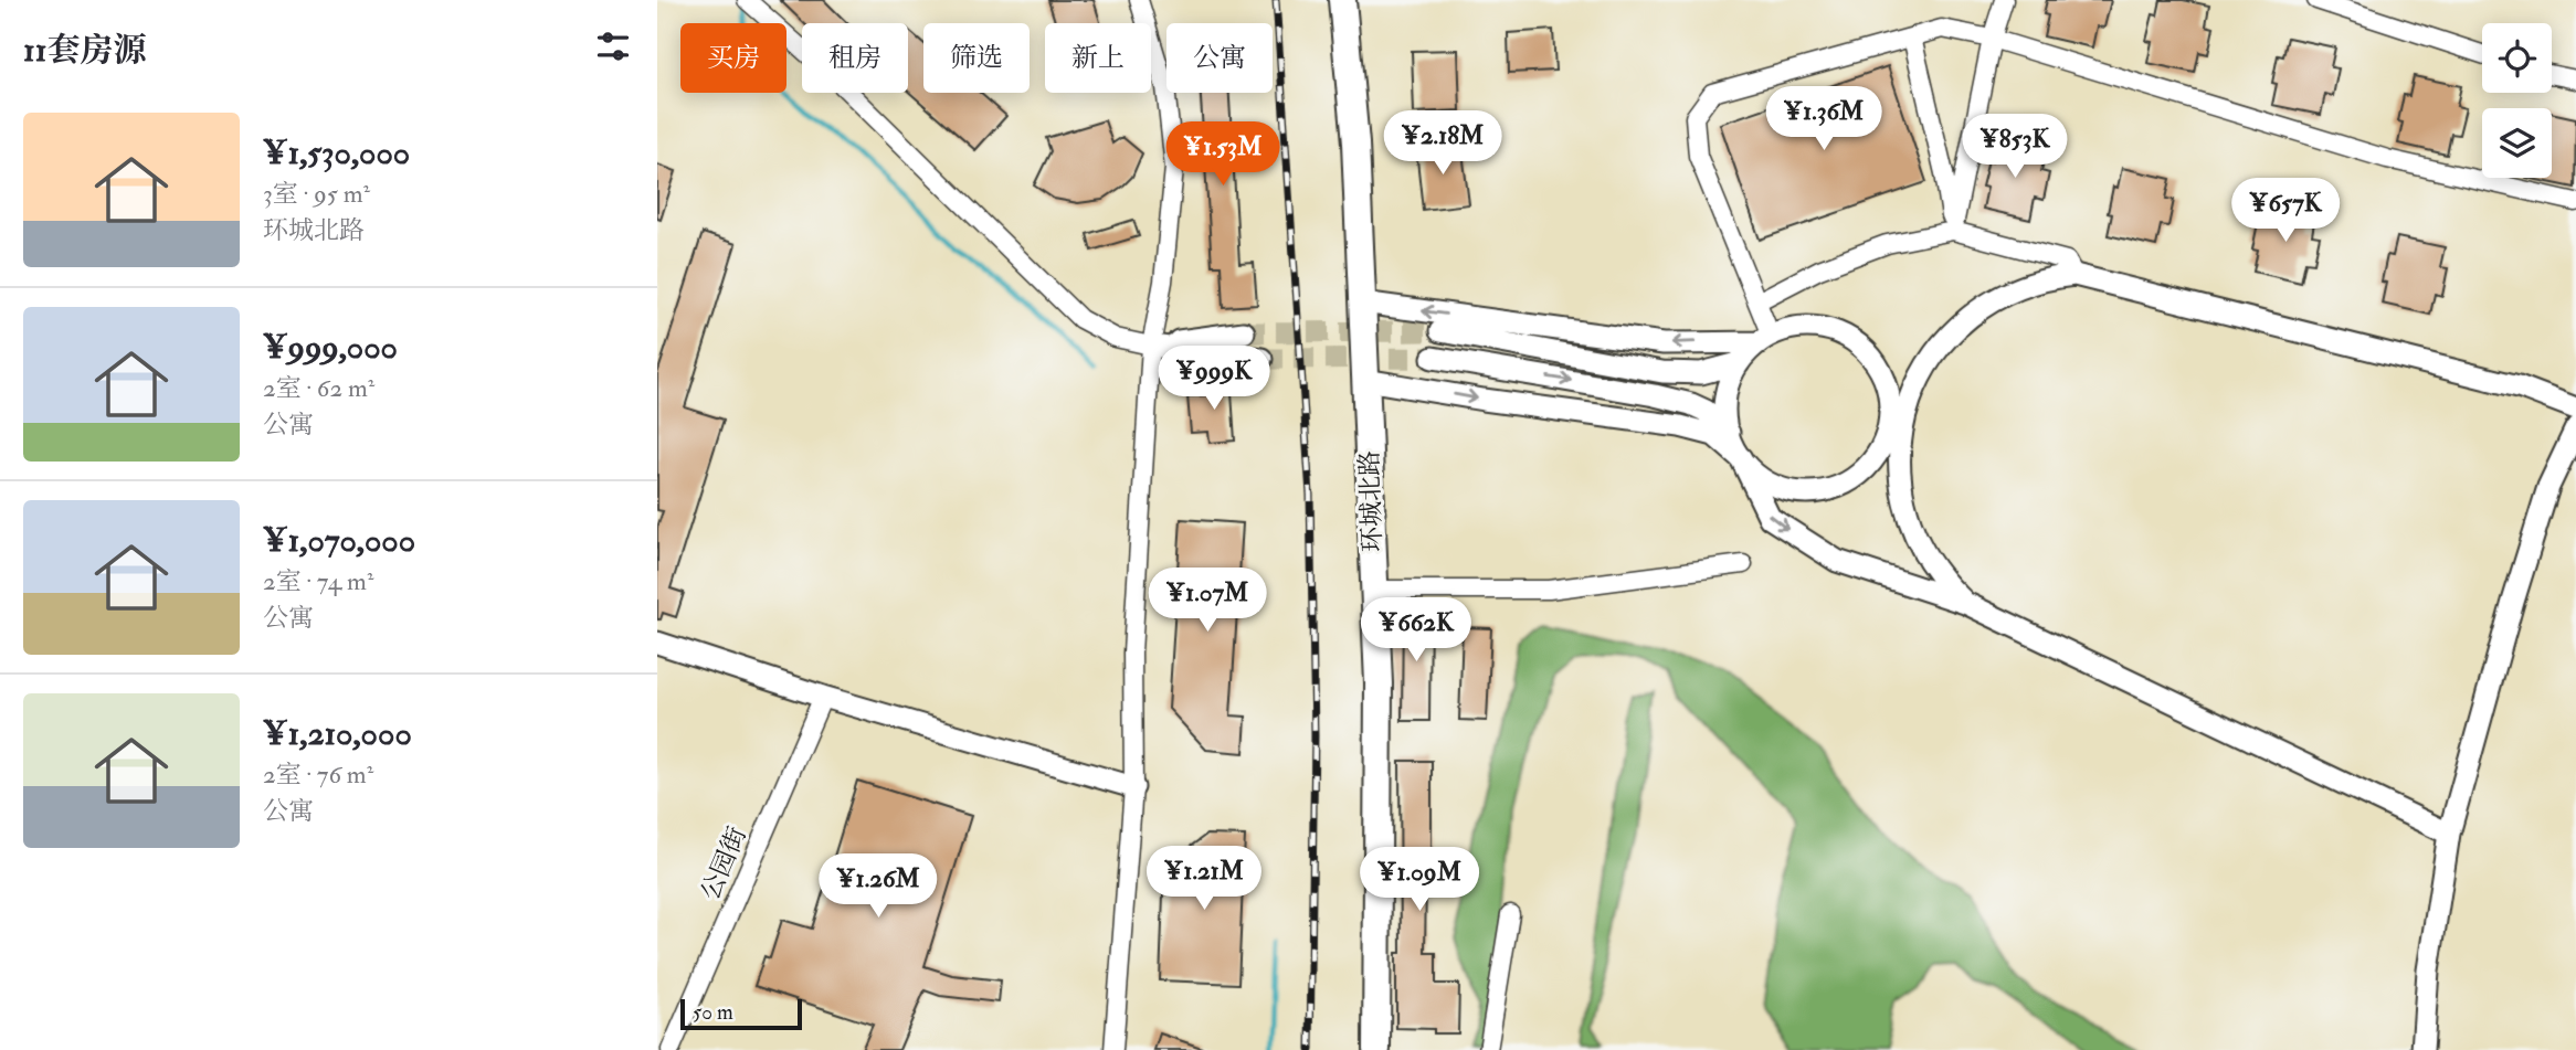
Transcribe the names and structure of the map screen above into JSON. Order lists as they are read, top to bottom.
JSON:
{
  "streets": {
    "main road": ["环城北路"],
    "street": ["公园街"]
  },
  "scale_bar": "50 m",
  "page": {
    "heading": "11套房源",
    "chip": [
      "买房",
      "租房",
      "筛选",
      "新上",
      "公寓"
    ],
    "price": [
      "¥1.36M",
      "¥2.18M",
      "¥853K",
      "¥1.53M",
      "¥657K",
      "¥999K",
      "¥1.07M",
      "¥662K",
      "¥1.21M",
      "¥1.09M",
      "¥1.26M"
    ],
    "list": [
      {
        "name": "¥1,530,000",
        "note": "3室 · 95 m² · 环城北路"
      },
      {
        "name": "¥999,000",
        "note": "2室 · 62 m² · 公寓"
      },
      {
        "name": "¥1,070,000",
        "note": "2室 · 74 m² · 公寓"
      },
      {
        "name": "¥1,210,000",
        "note": "2室 · 76 m² · 公寓"
      }
    ],
    "scale": "50 m"
  }
}
